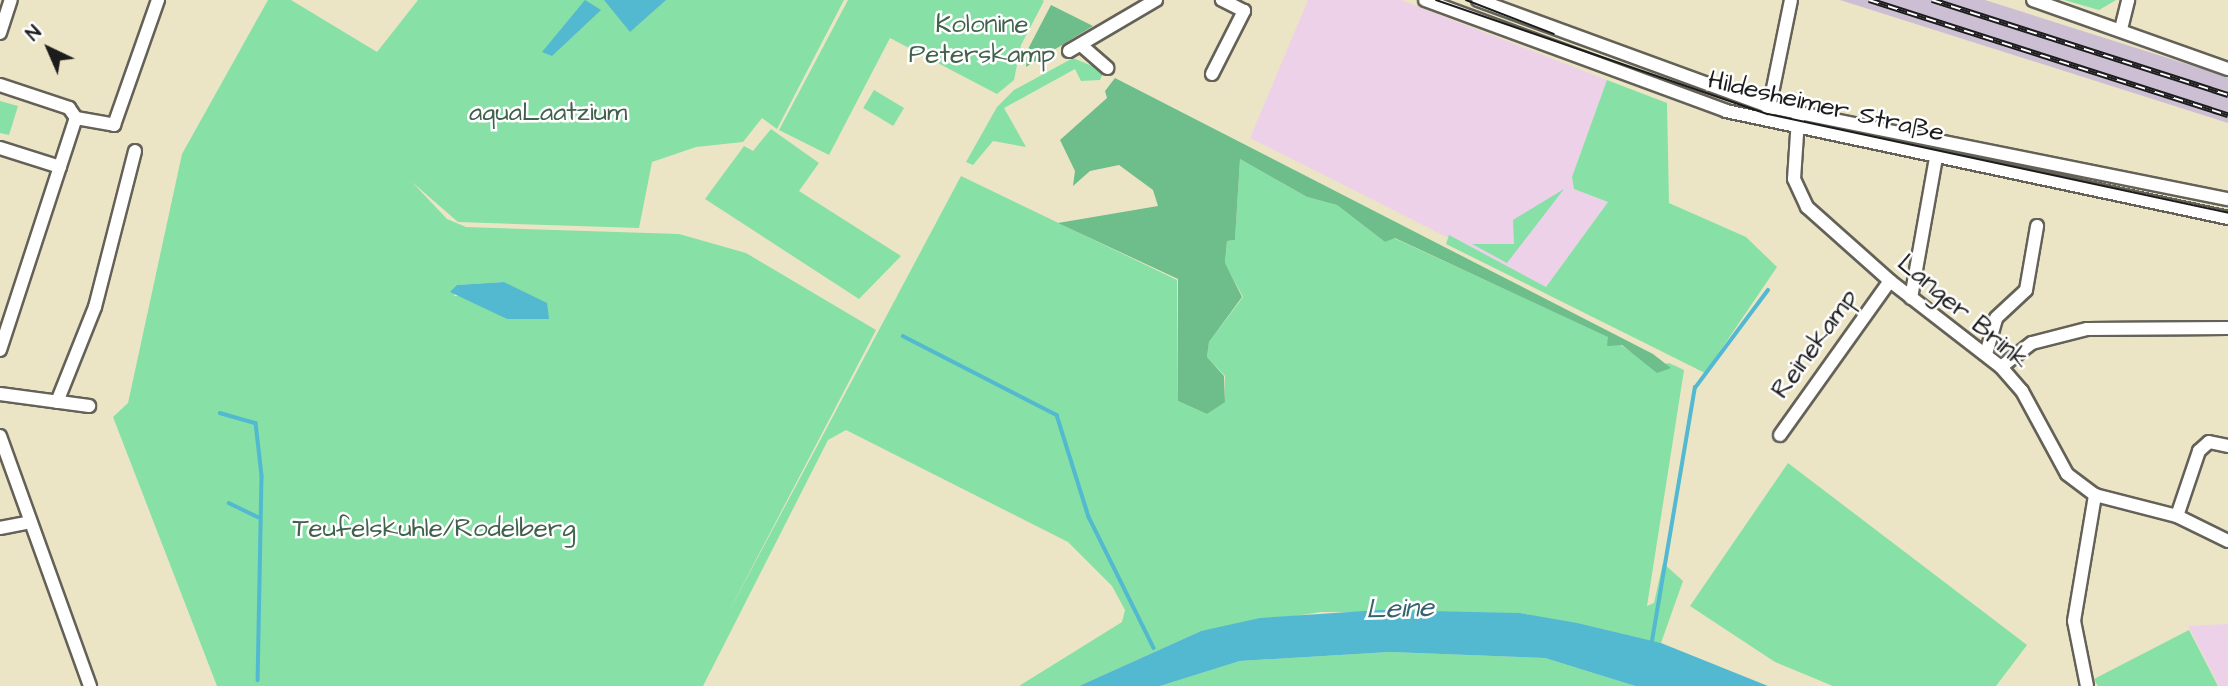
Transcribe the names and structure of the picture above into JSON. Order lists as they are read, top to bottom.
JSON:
{
  "streets": {
    "street": ["Hildesheimer Straße", "Langer Brink", "Reinekamp"]
  },
  "crossings": [
    ["Hildesheimer Straße", "Langer Brink"],
    ["Langer Brink", "Reinekamp"]
  ],
  "water": ["Leine"],
  "parks": ["Kolonine Peterskamp", "aquaLaatzium", "Teufelskuhle/Rodelberg"],
  "north": "top left"
}
